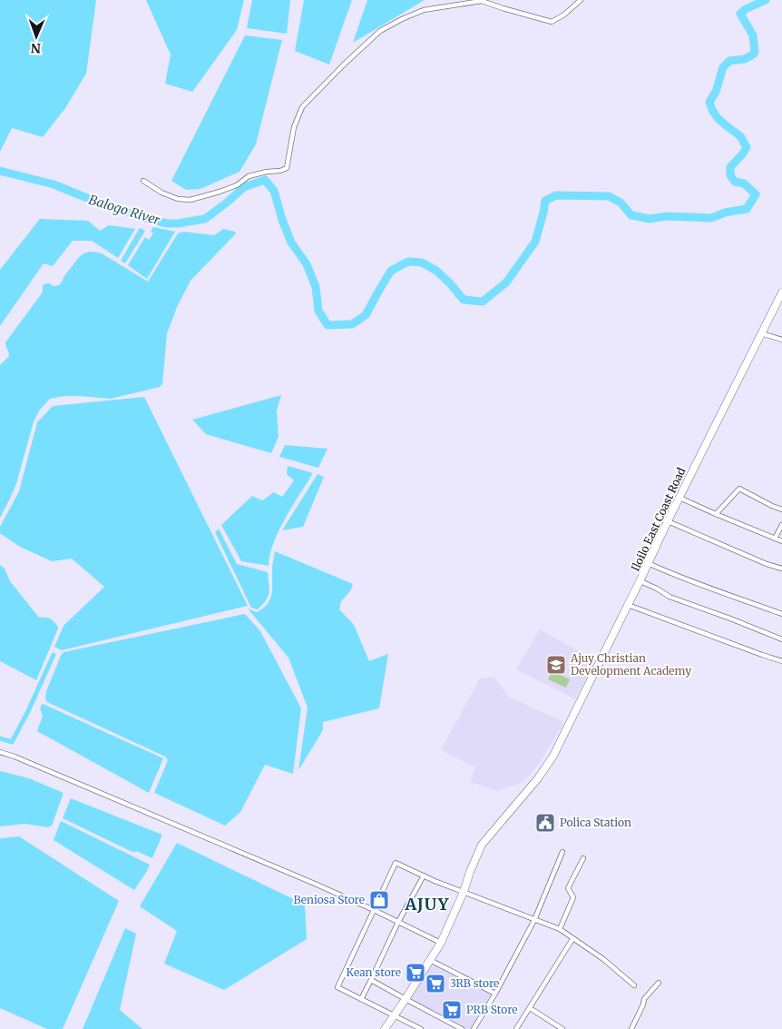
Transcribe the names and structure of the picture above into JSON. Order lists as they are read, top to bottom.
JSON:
{
  "streets": {
    "main road": ["Iloilo East Coast Road"]
  },
  "districts": ["AJUY"],
  "water": ["Balogo River"],
  "places": {
    "school or university": ["Ajuy Christian Development Academy"],
    "public building": ["Polica Station"],
    "shop": ["Beniosa Store"],
    "supermarket": ["Kean store", "3RB store", "PRB Store"]
  },
  "north": "bottom"
}
